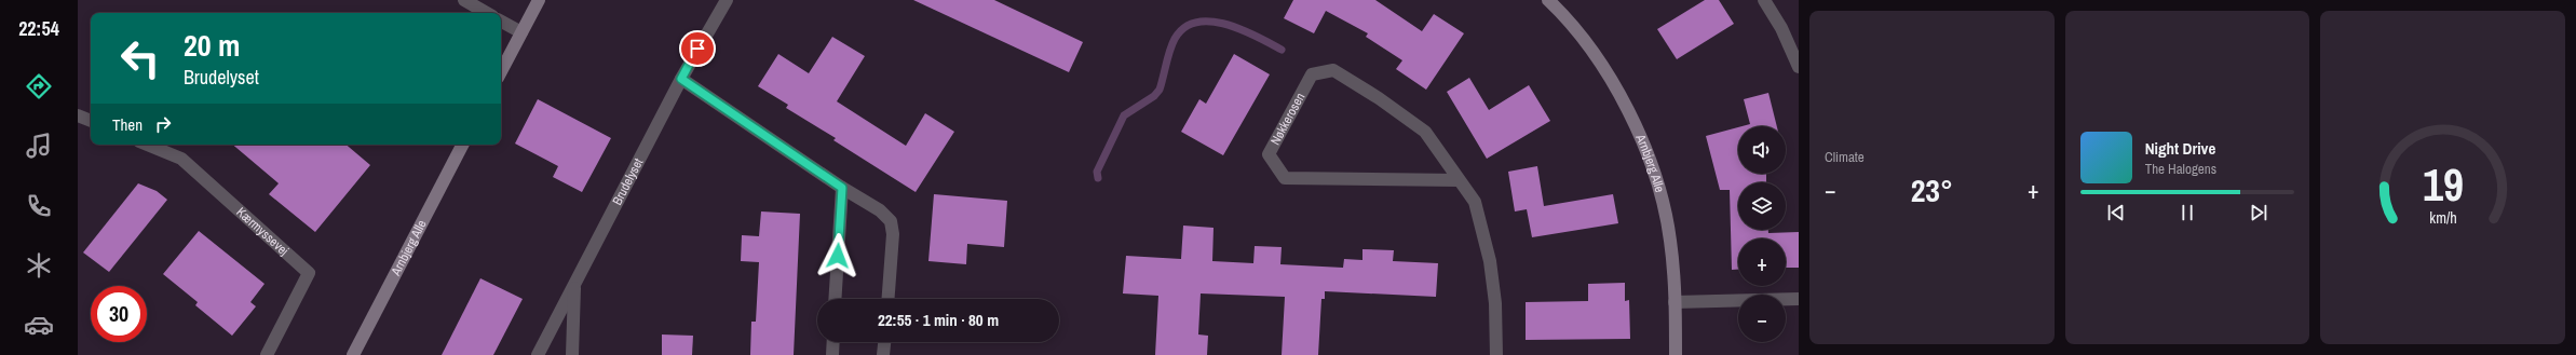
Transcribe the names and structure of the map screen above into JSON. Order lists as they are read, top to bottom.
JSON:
{
  "streets": {
    "street": [
      "Nøkkerosen",
      "Arnbjerg Alle",
      "Brudelyset",
      "Kærmyssevej"
    ]
  },
  "page": {
    "tabs": "22:54",
    "tile": "Climate",
    "turn": ["20 m", "Brudelyset"],
    "then": "Then",
    "map_buttons": ["+", "−"],
    "song": ["Night Drive", "The Halogens"],
    "heat": ["−", "23°", "+"],
    "limit": "30",
    "trip": "22:55 · 1 min · 80 m",
    "gauge": ["19", "km/h"]
  }
}
